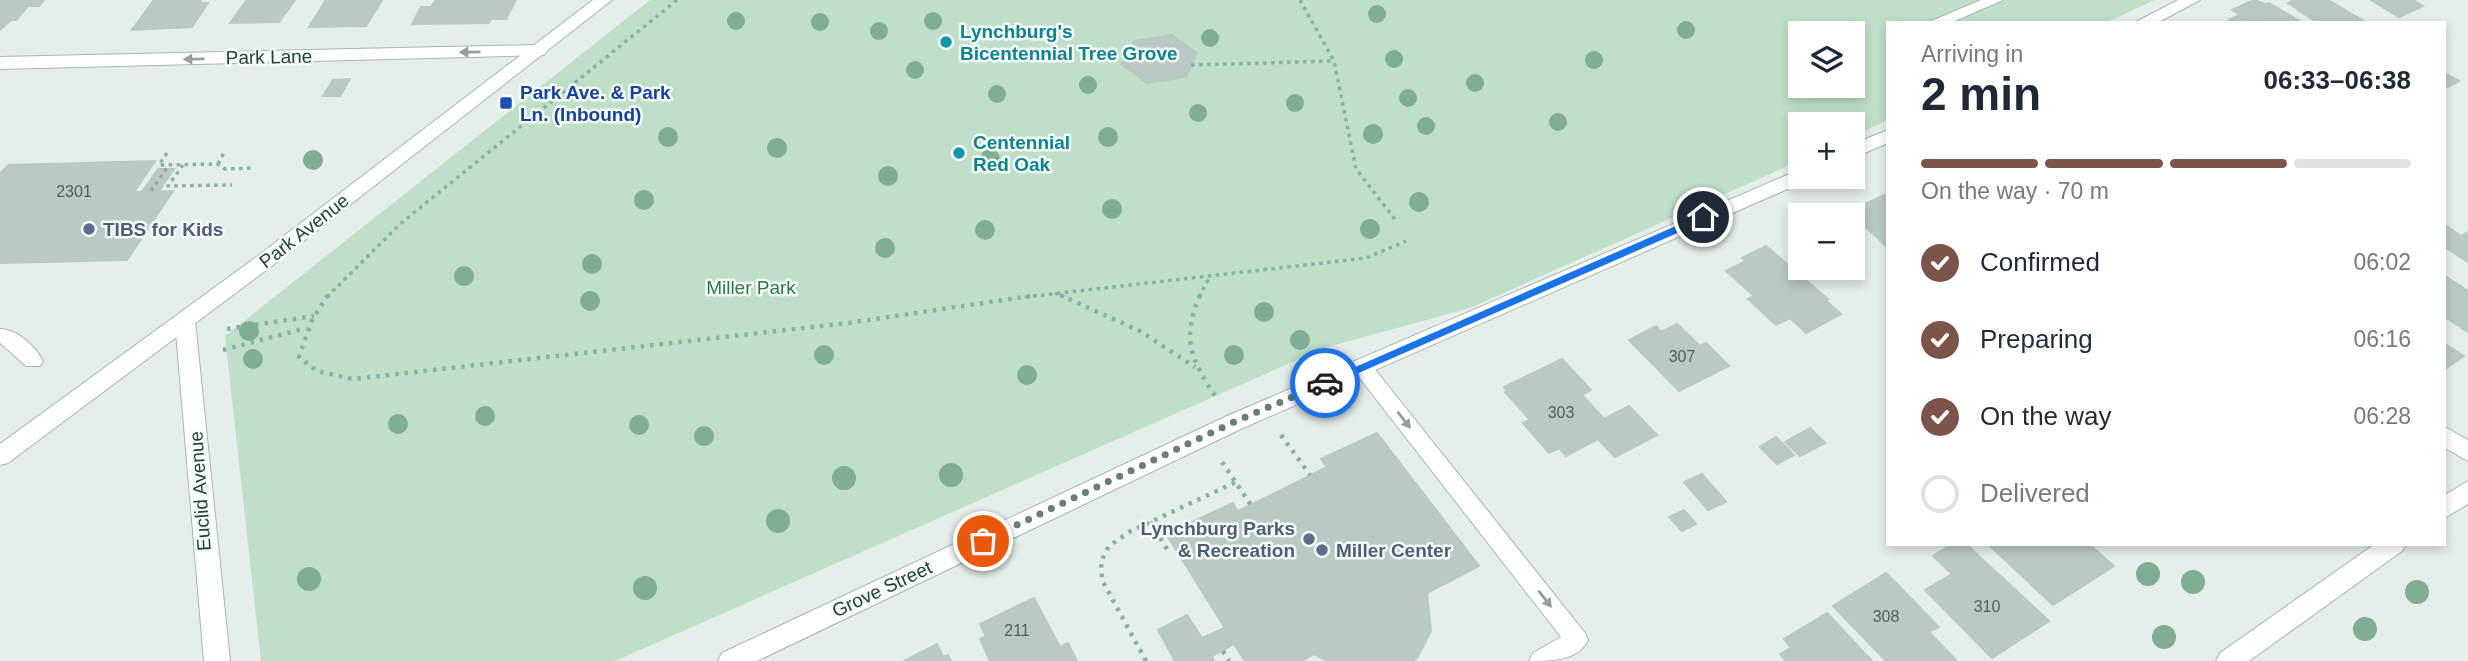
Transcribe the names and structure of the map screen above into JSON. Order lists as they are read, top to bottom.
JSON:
{
  "streets": {
    "street": [
      "Park Lane",
      "Park Avenue",
      "Euclid Avenue",
      "Grove Street"
    ]
  },
  "crossings": [
    ["Park Lane", "Park Avenue"],
    ["Park Avenue", "Euclid Avenue"]
  ],
  "one_way": ["Park Lane"],
  "parks": ["Miller Park"],
  "places": {
    "other": [
      "Lynchburg's Bicentennial Tree Grove",
      "Centennial Red Oak",
      "TIBS for Kids",
      "Lynchburg Parks & Recreation",
      "Miller Center"
    ],
    "transit": ["Park Ave. & Park Ln. (Inbound)"]
  },
  "house_numbers": [
    "2301",
    "307",
    "303",
    "310",
    "308",
    "211"
  ],
  "page": {
    "map_buttons": ["+", "−"],
    "heading": ["2 min", "Arriving in", "06:33–06:38"],
    "bar": "On the way · 70 m",
    "list": [
      ["Confirmed", "06:02"],
      ["Preparing", "06:16"],
      ["On the way", "06:28"],
      "Delivered"
    ]
  }
}
